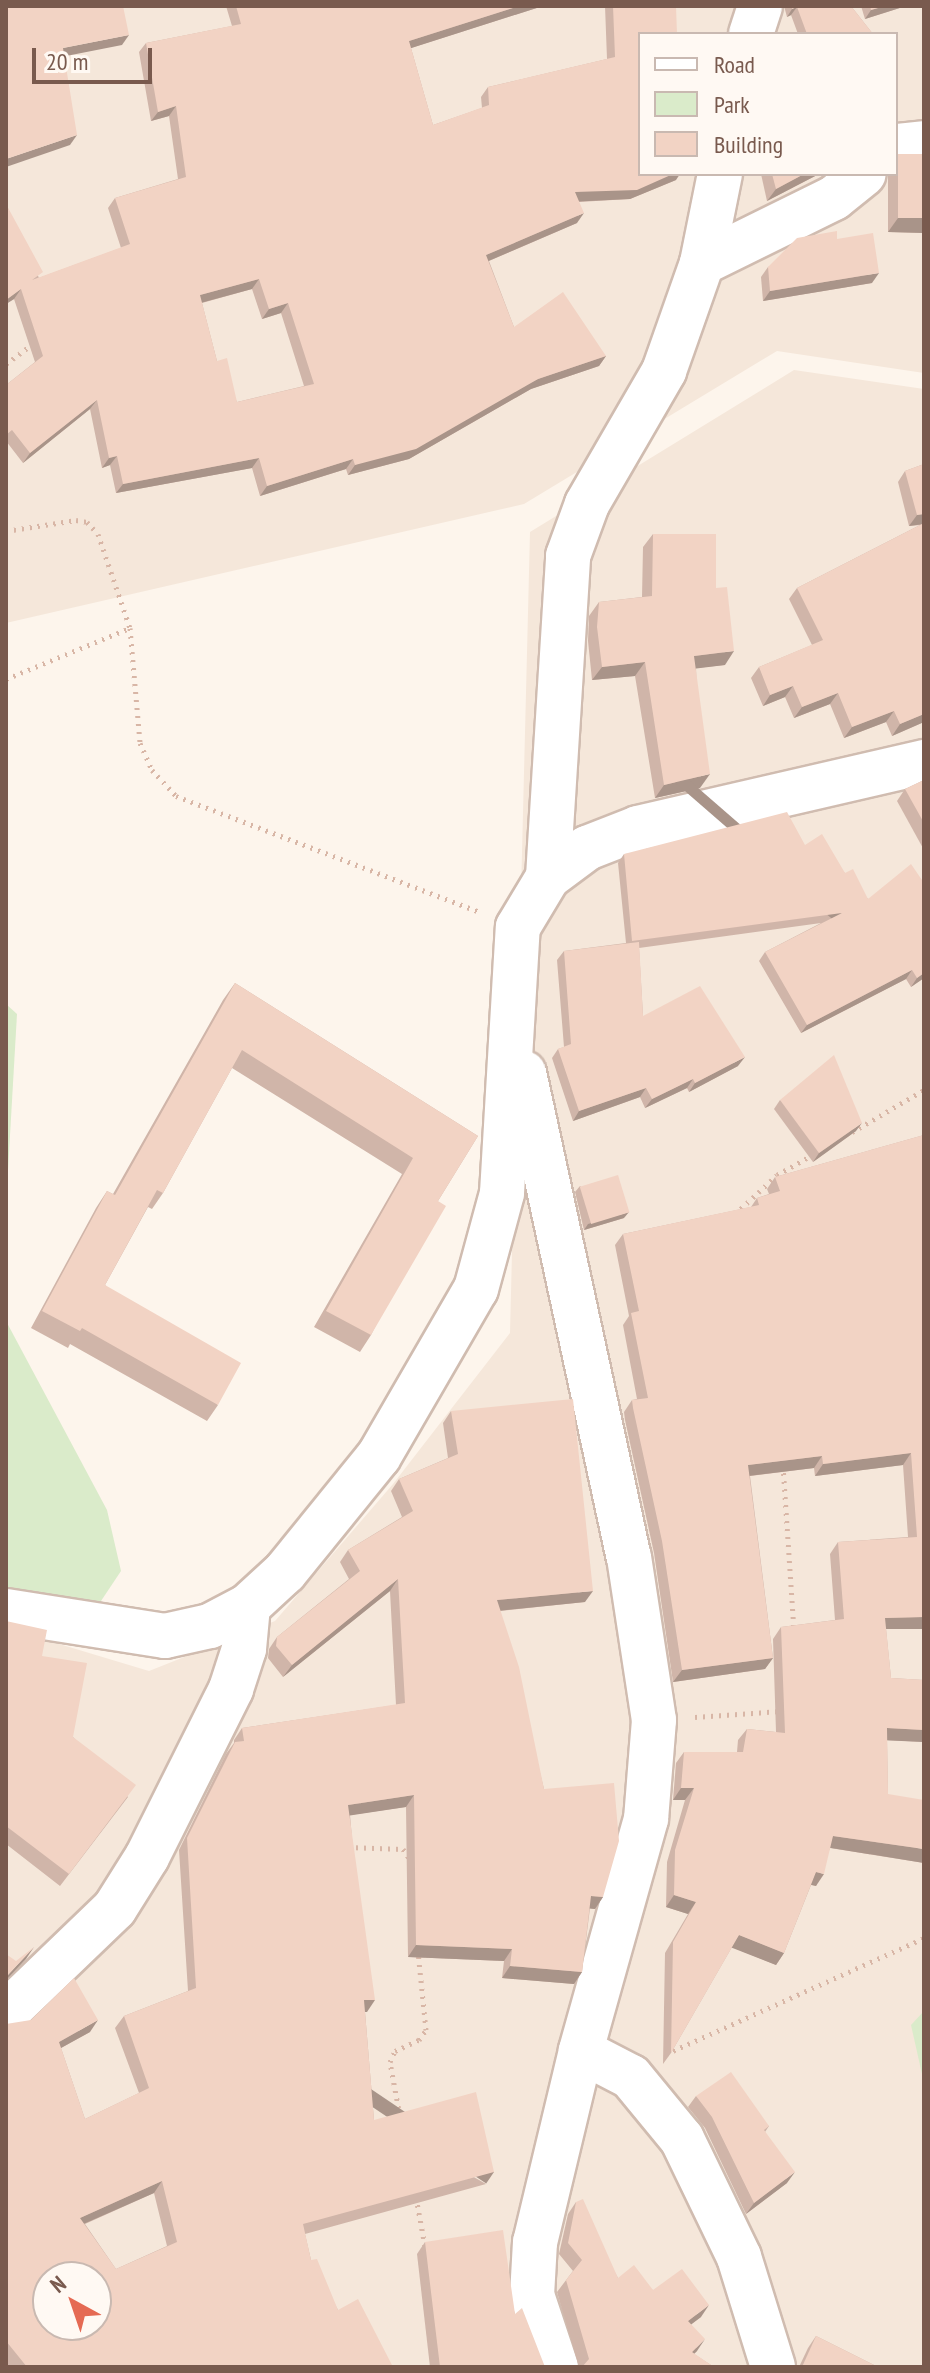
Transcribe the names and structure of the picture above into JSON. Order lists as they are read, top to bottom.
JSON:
{
  "legend": ["Road", "Park", "Building"],
  "scale_bar": "20 m",
  "north": "top left"
}
